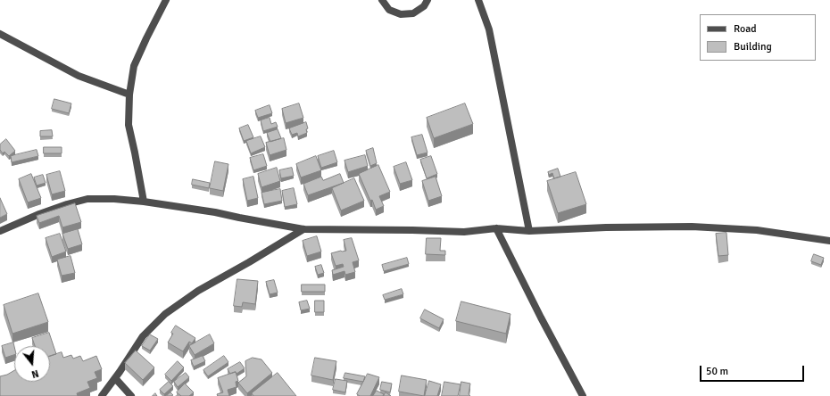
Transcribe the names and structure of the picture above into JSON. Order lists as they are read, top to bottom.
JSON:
{
  "legend": ["Road", "Building"],
  "scale_bar": "50 m",
  "north": "bottom"
}
